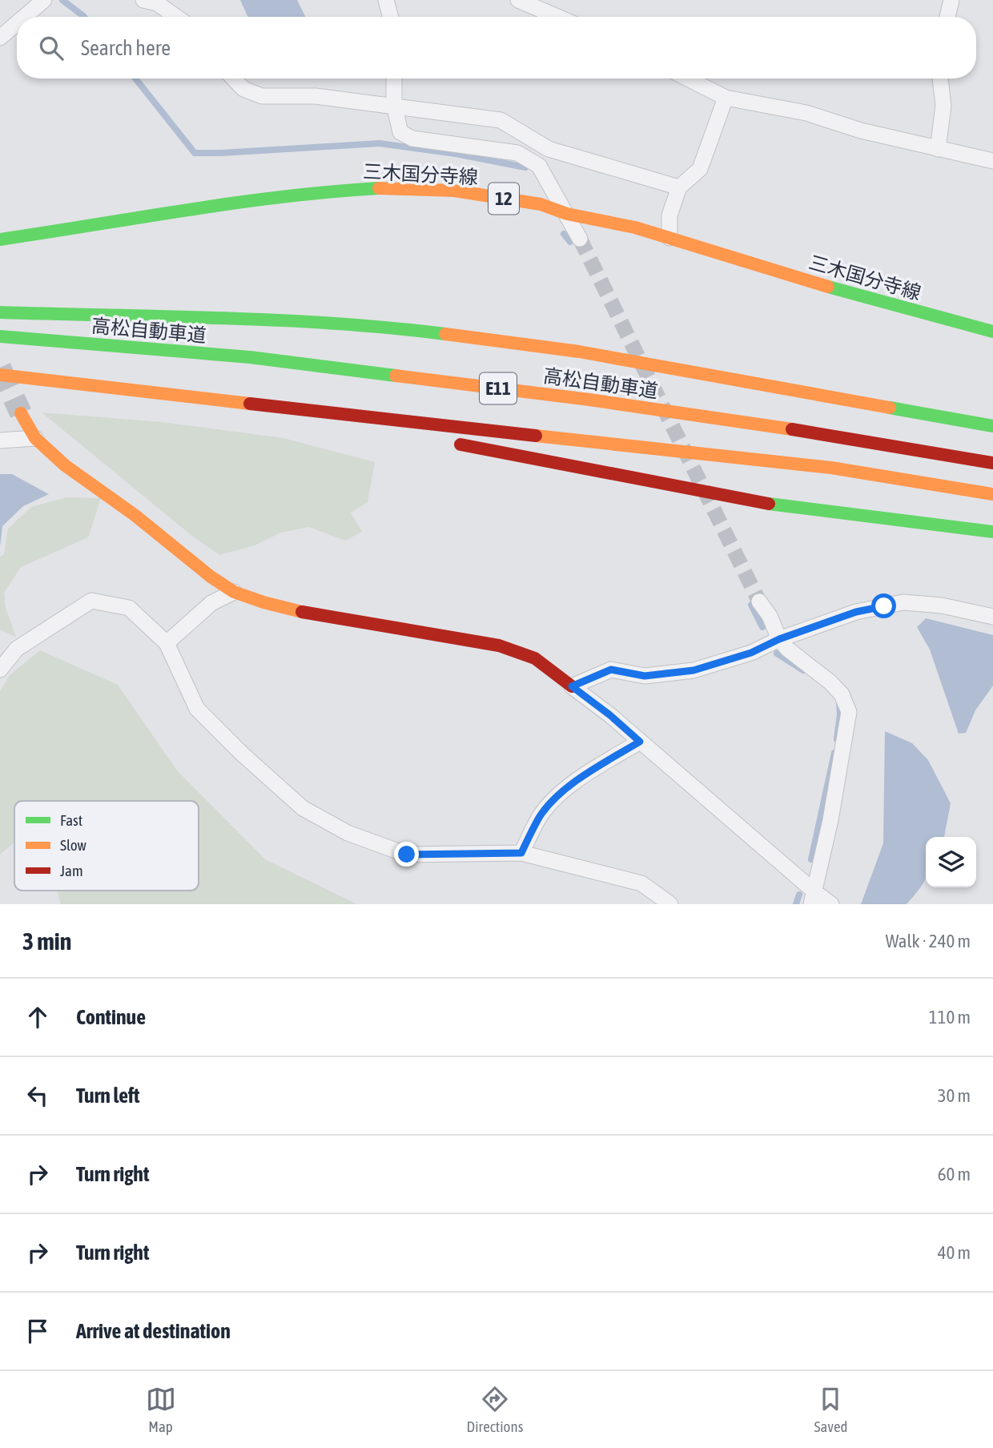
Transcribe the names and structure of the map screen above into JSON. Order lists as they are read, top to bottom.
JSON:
{
  "streets": {
    "main road": [
      "三木国分寺線",
      "12",
      "高松自動車道",
      "E11"
    ]
  },
  "legend": ["Fast", "Slow", "Jam"],
  "page": {
    "search": "Search here",
    "heading": ["3 min", "Walk · 240 m"],
    "list": [
      ["Continue", "110 m"],
      ["Turn left", "30 m"],
      ["Turn right", "60 m"],
      ["Turn right", "40 m"],
      "Arrive at destination"
    ],
    "nav": ["Map", "Directions", "Saved"]
  }
}
